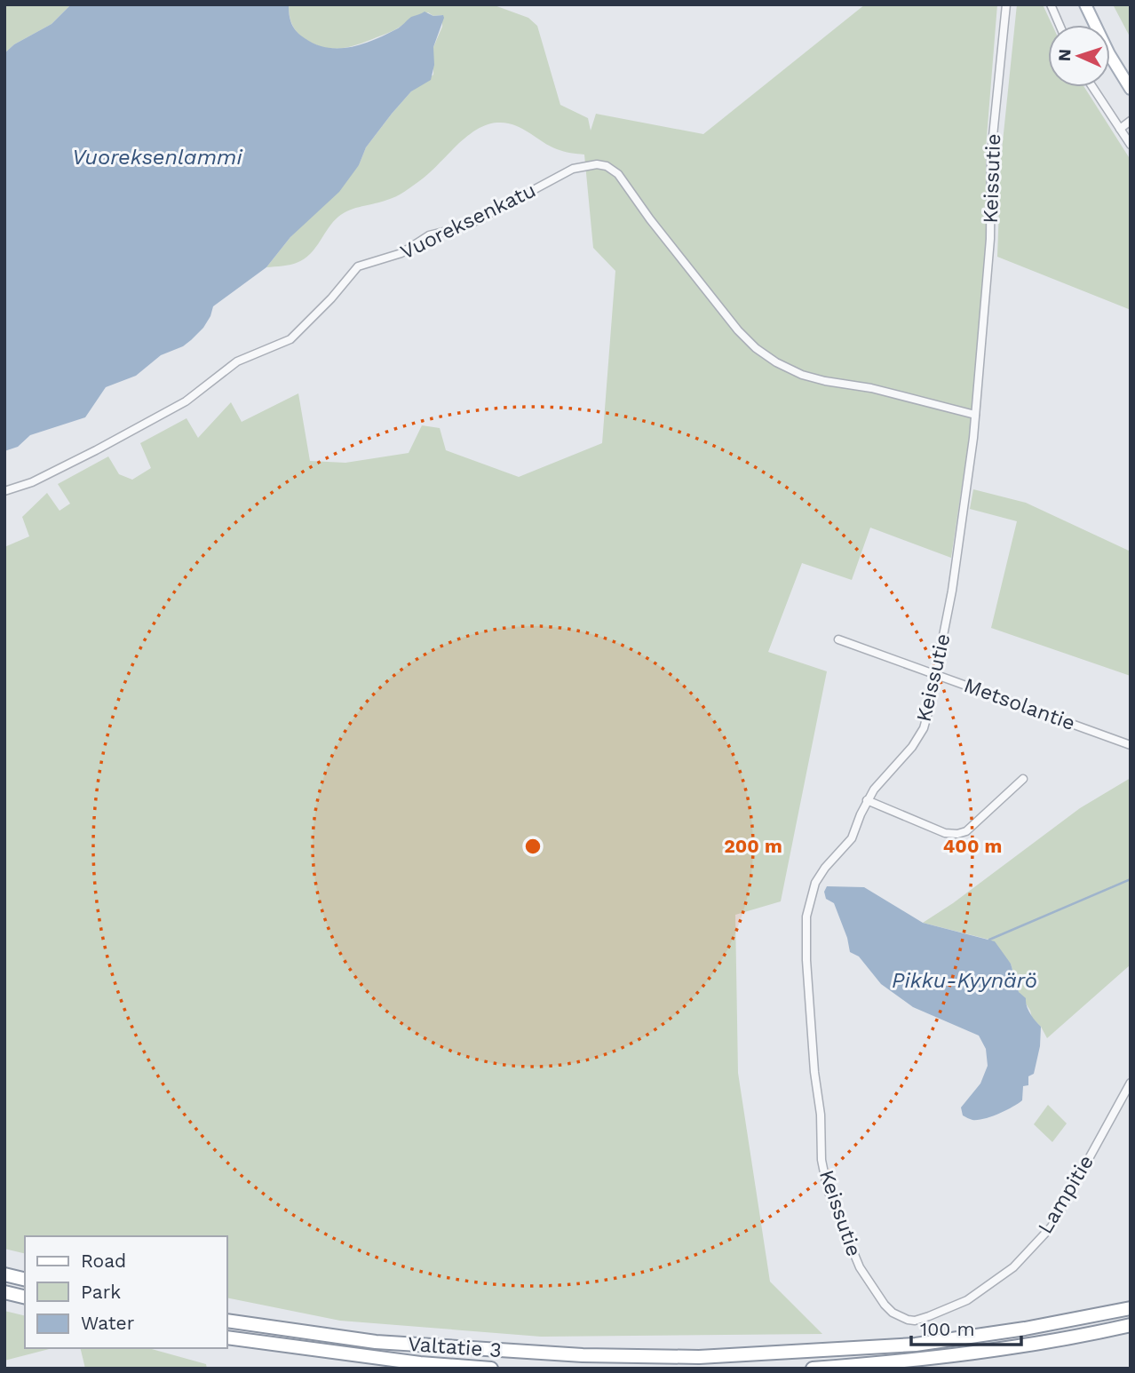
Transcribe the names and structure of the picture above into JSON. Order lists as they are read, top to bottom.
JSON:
{
  "streets": {
    "highway": ["Valtatie 3"],
    "street": [
      "Keissutie",
      "Vuoreksenkatu",
      "Metsolantie",
      "Lampitie"
    ]
  },
  "crossings": [
    ["Keissutie", "Vuoreksenkatu"],
    ["Keissutie", "Metsolantie"],
    ["Keissutie", "Lampitie"]
  ],
  "water": ["Vuoreksenlammi", "Pikku-Kyynärö"],
  "legend": ["Road", "Park", "Water"],
  "scale_bar": "100 m",
  "north": "left",
  "rings": ["200 m", "400 m"]
}
